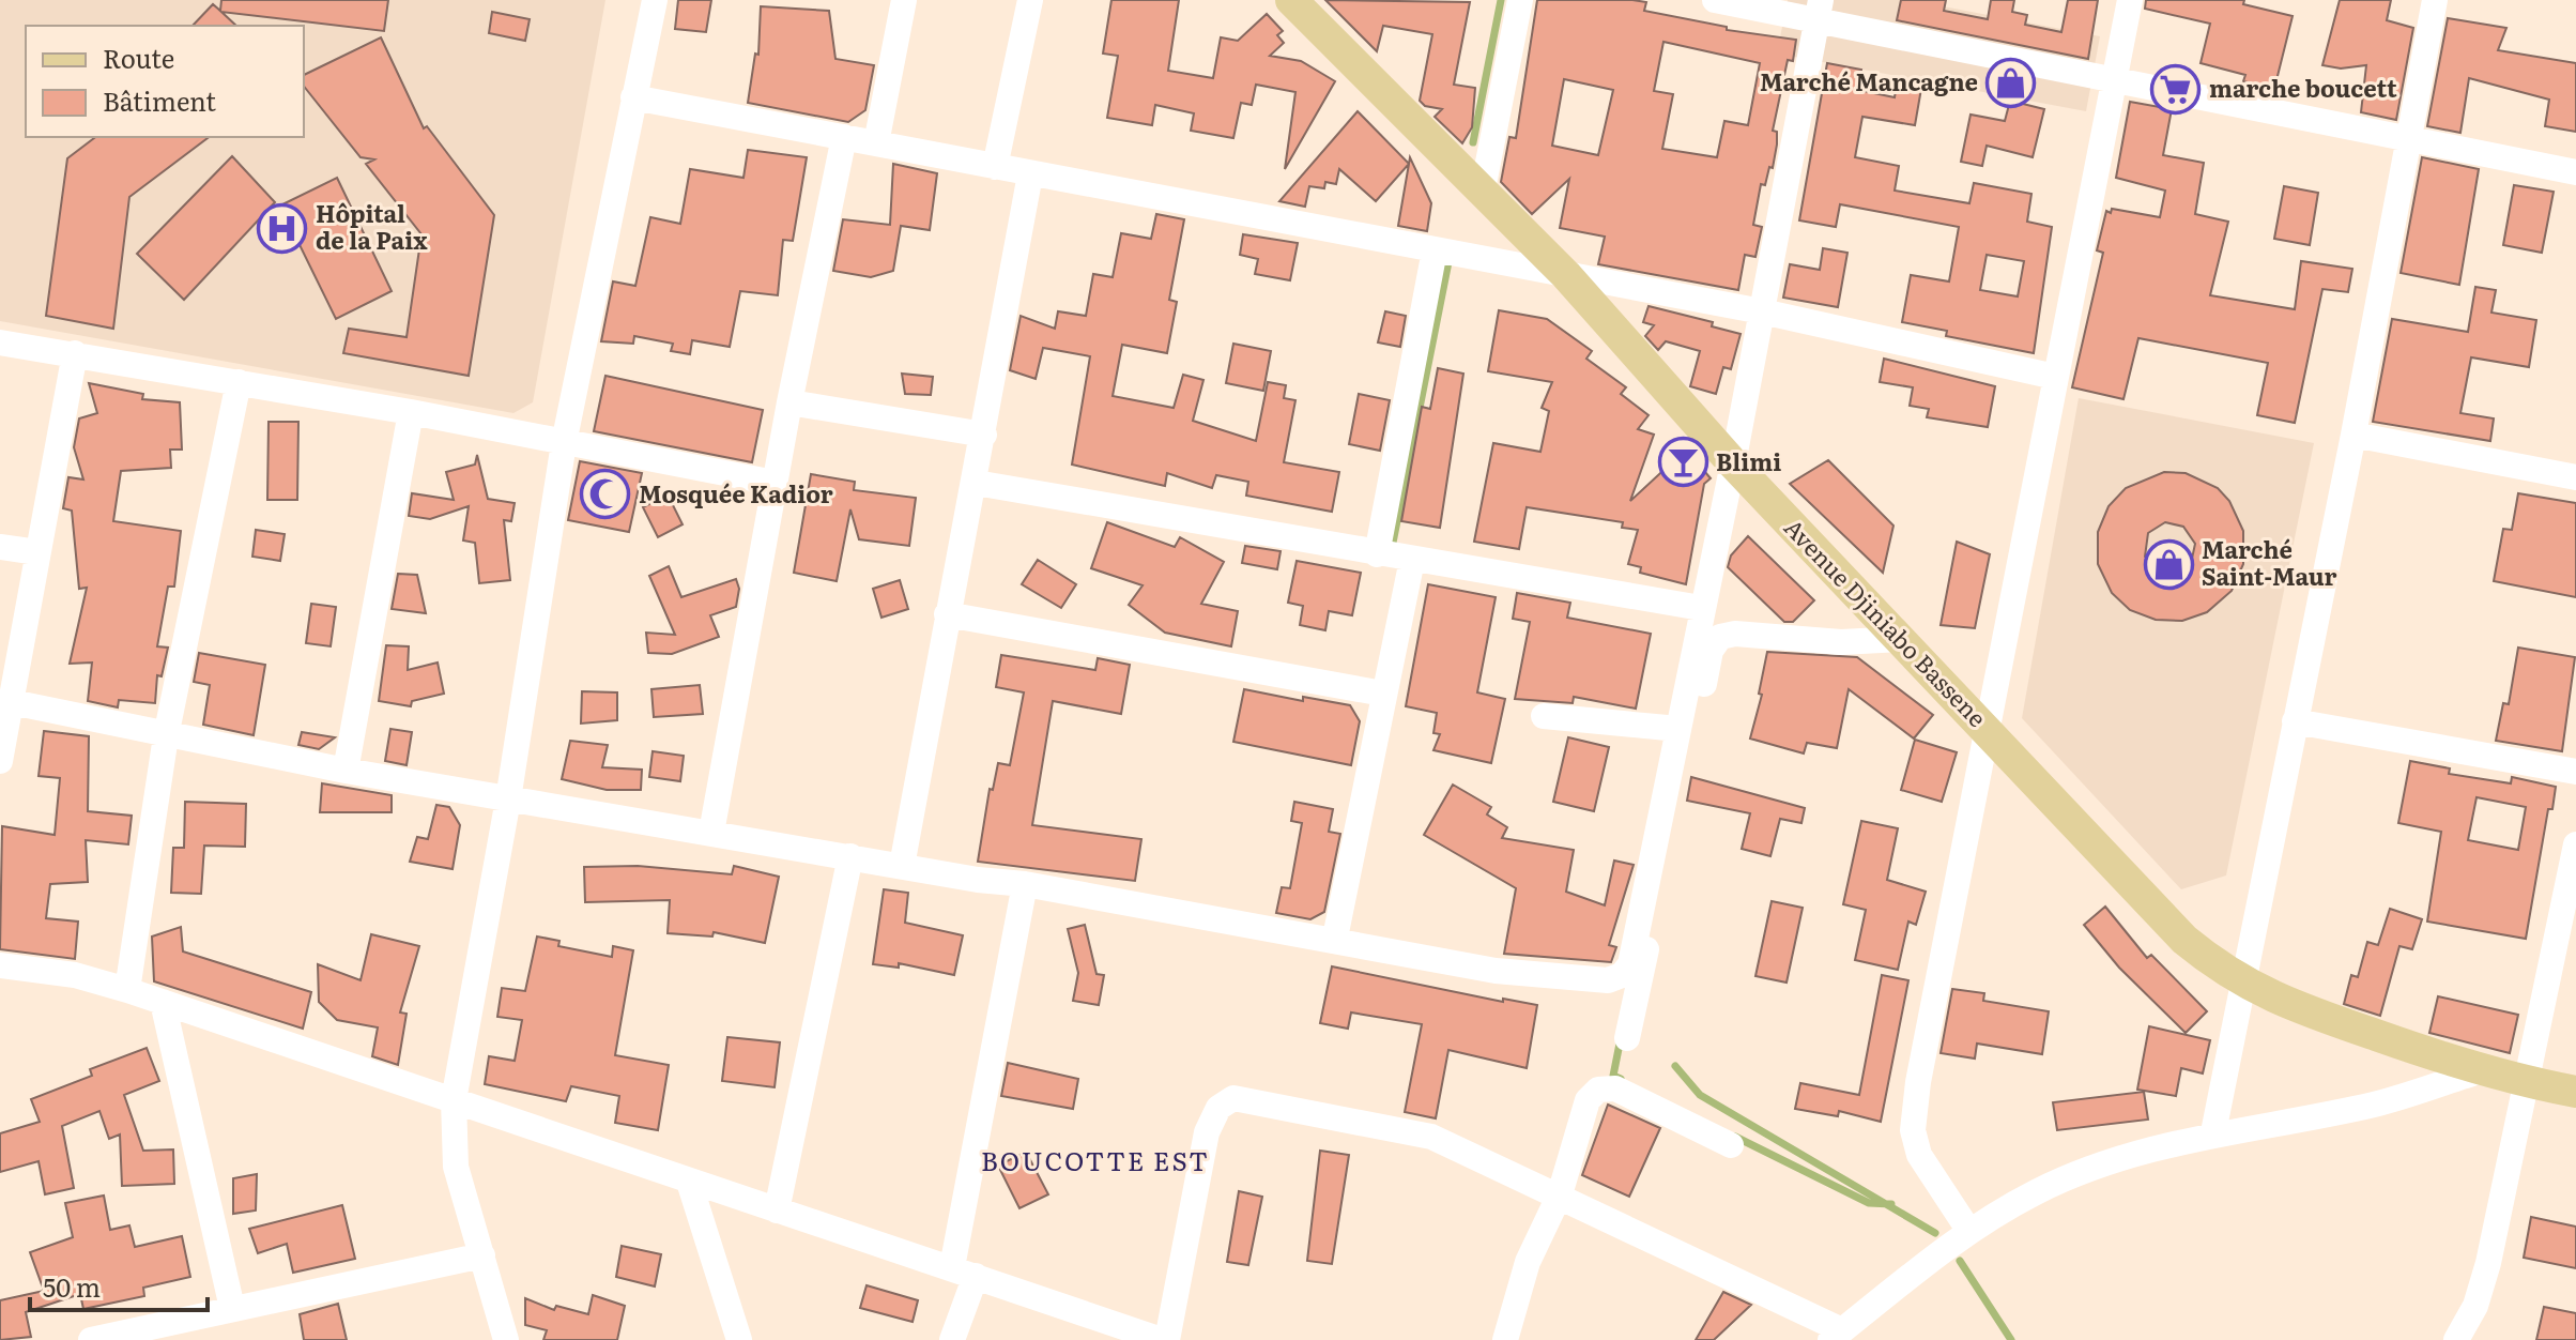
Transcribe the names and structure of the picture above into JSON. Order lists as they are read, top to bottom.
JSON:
{
  "streets": {
    "main road": ["Avenue Djiniabo Bassene"]
  },
  "districts": ["BOUCOTTE EST"],
  "places": {
    "shop": ["Marché Mancagne", "Marché Saint-Maur"],
    "supermarket": ["marche boucett"],
    "hospital": ["Hôpital de la Paix"],
    "bar": ["Blimi"],
    "mosque": ["Mosquée Kadior"]
  },
  "legend": ["Route", "Bâtiment"],
  "scale_bar": "50 m"
}
